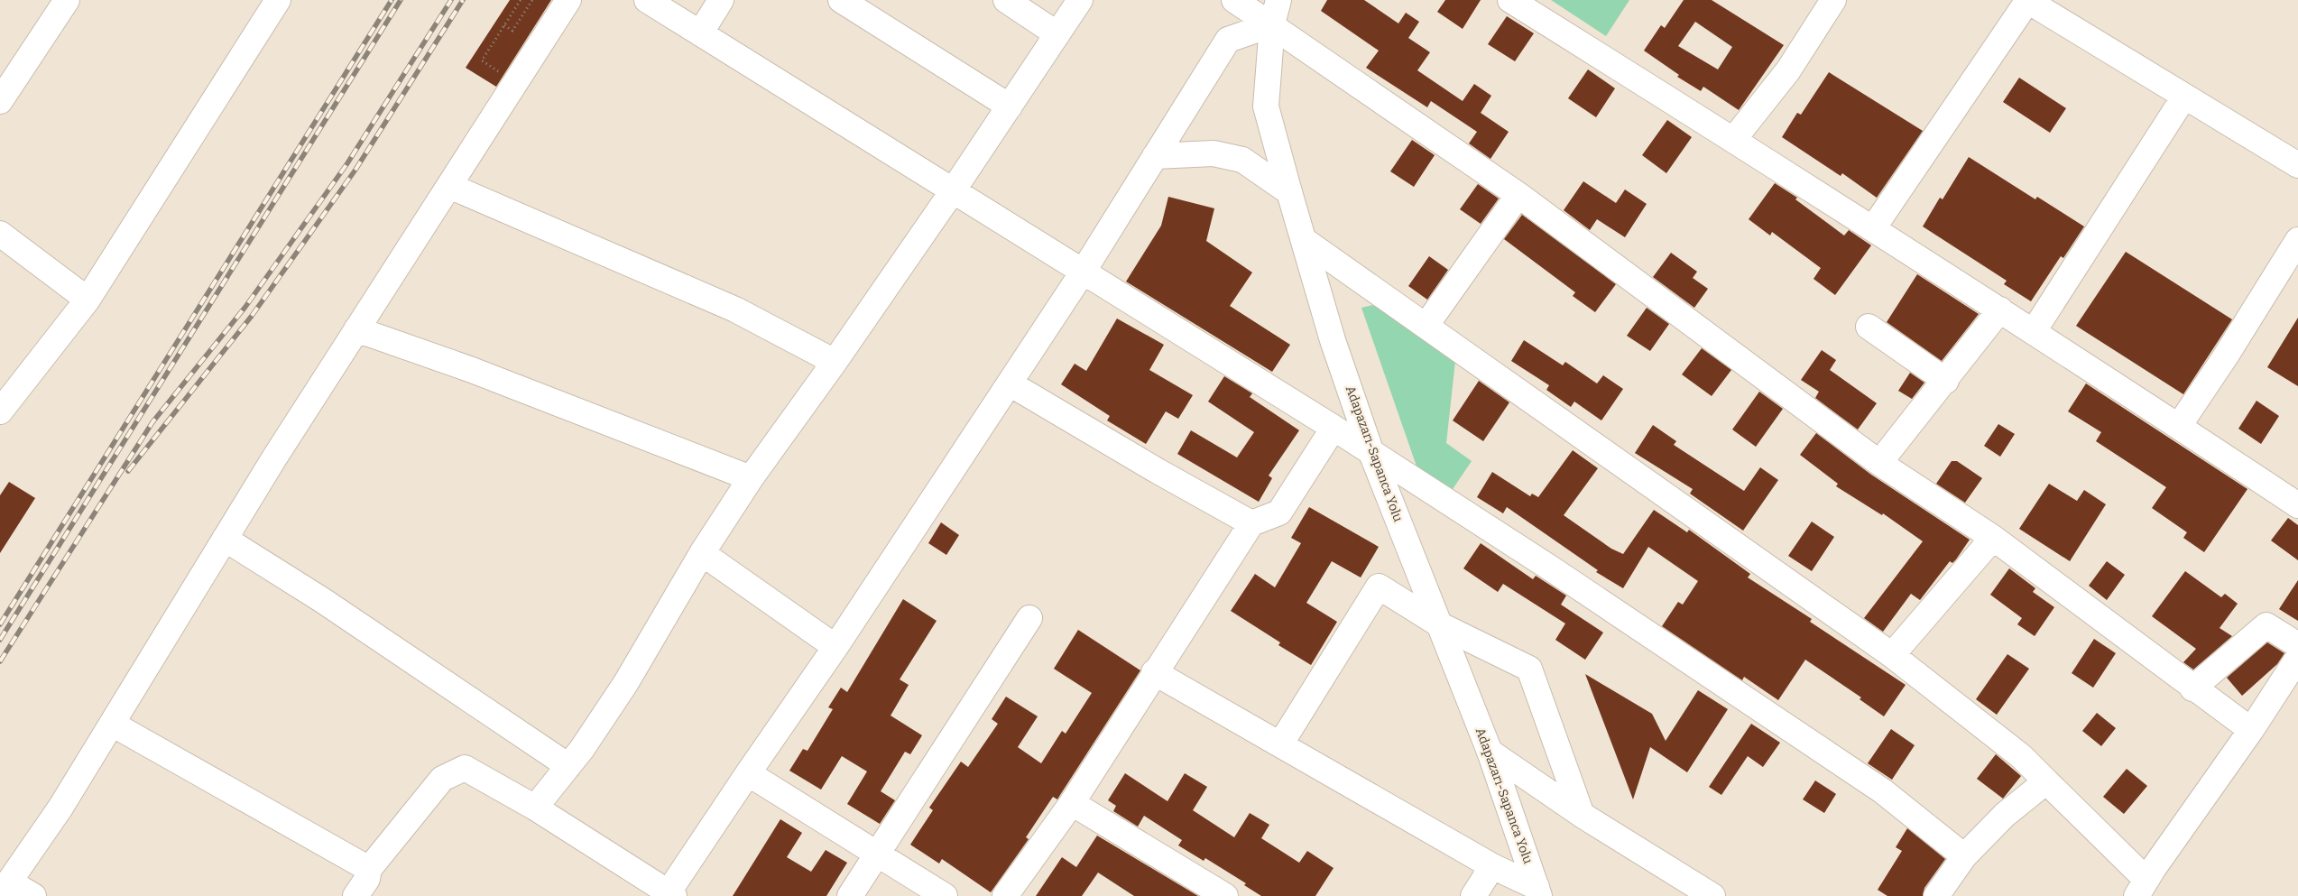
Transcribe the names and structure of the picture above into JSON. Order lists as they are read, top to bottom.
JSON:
{
  "streets": {
    "street": ["Adapazarı-Sapanca Yolu"]
  }
}
